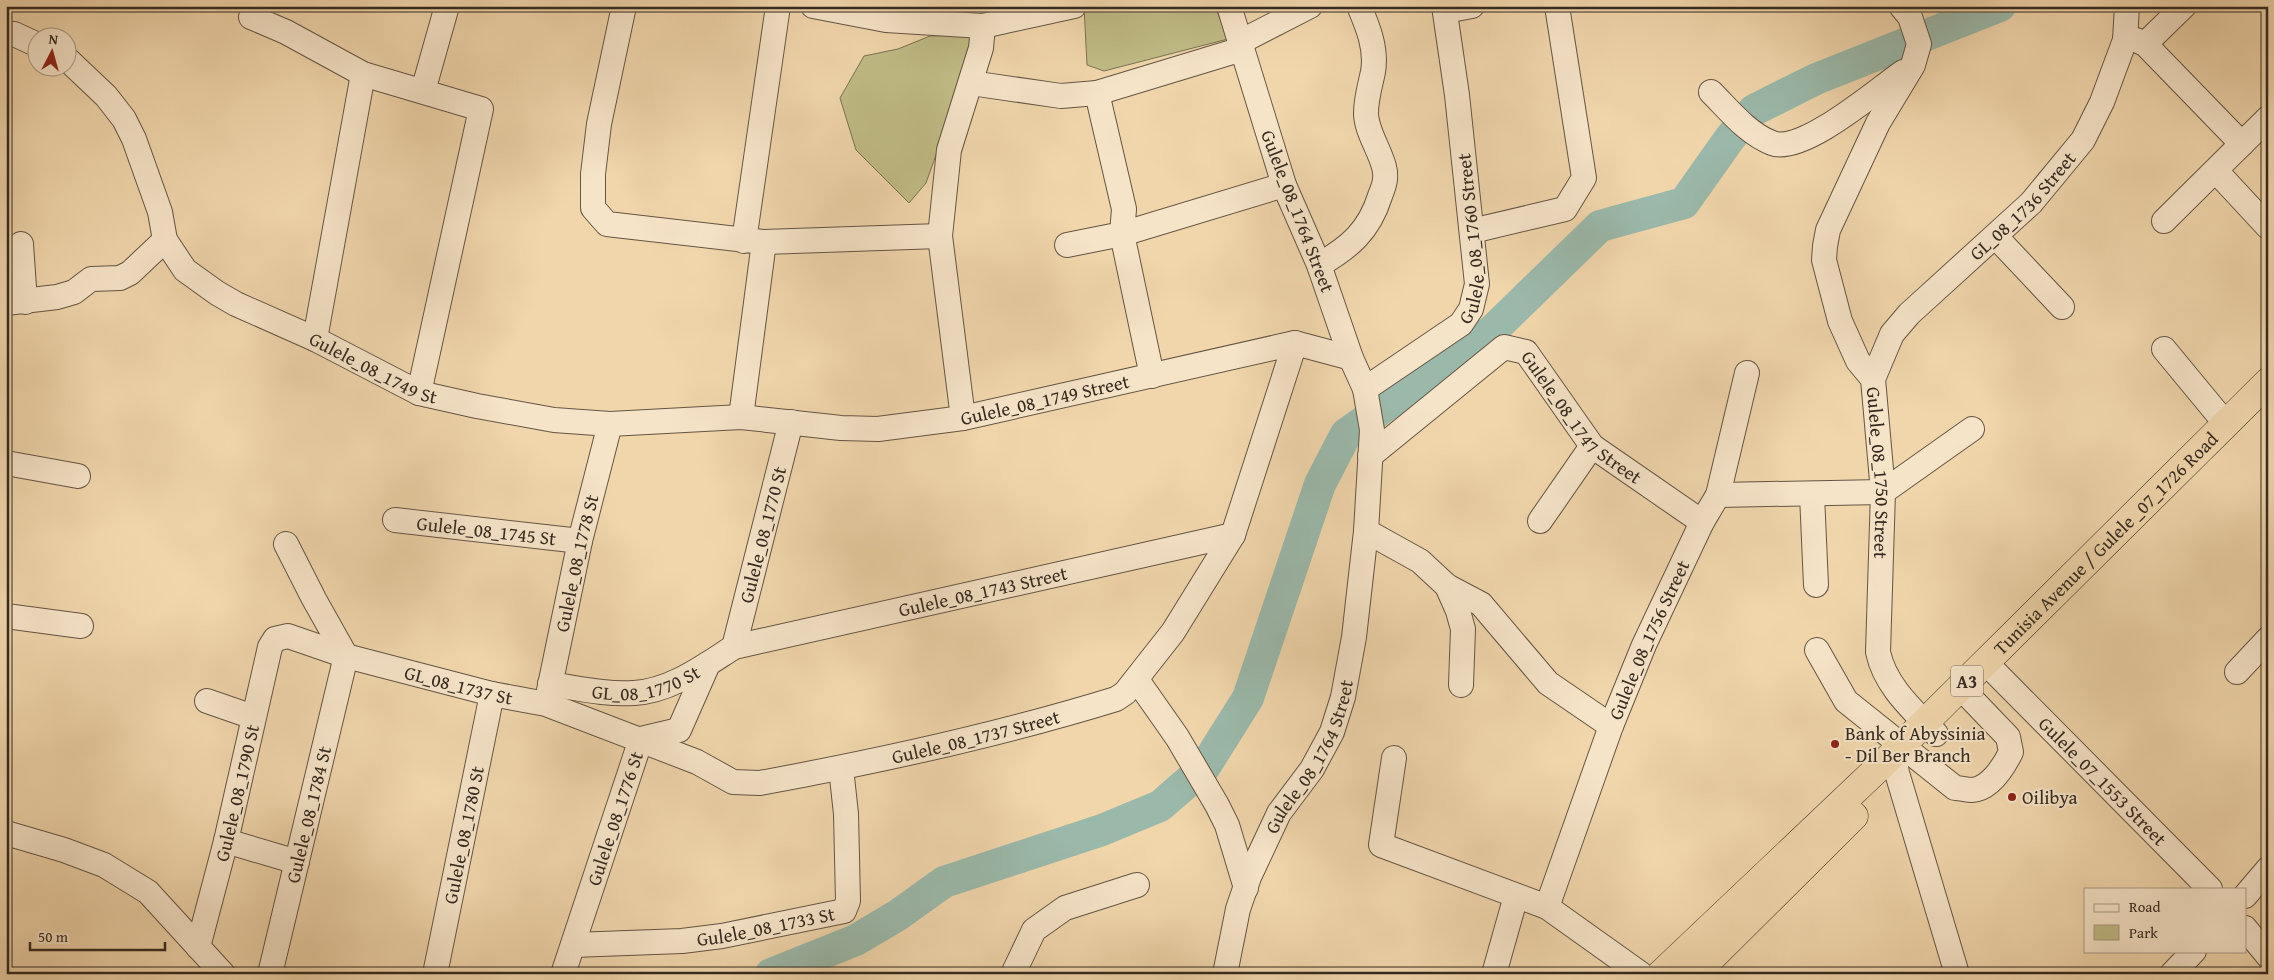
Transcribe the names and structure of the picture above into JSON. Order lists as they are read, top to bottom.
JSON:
{
  "streets": {
    "highway": ["Tunisia Avenue / Gulele _07_1726 Road", "A3"],
    "street": [
      "GL_08_1736 Street",
      "Gulele_08_1764 Street",
      "Gulele_08_1760 Street",
      "Gulele_08_1749 St",
      "Gulele_08_1749 Street",
      "Gulele_08_1747 Street",
      "Gulele_08_1750 Street",
      "Gulele_08_1745 St",
      "Gulele_08_1770 St",
      "Gulele_08_1778 St",
      "Gulele_08_1743 Street",
      "Gulele_08_1756 Street",
      "GL_08_1770 St",
      "GL_08_1737 St",
      "Gulele_08_1737 Street",
      "Gulele_07_1553 Street",
      "Gulele_08_1790 St",
      "Gulele_08_1784 St",
      "Gulele_08_1776 St",
      "Gulele_08_1780 St",
      "Gulele_08_1733 St"
    ]
  },
  "crossings": [
    ["GL_08_1736 Street", "Gulele_08_1750 Street"],
    ["Gulele_08_1764 Street", "Gulele_08_1760 Street"],
    ["Gulele_08_1764 Street", "Gulele_08_1747 Street"],
    ["Gulele_08_1749 St", "Gulele_08_1749 Street"],
    ["Gulele_08_1749 St", "Gulele_08_1770 St"],
    ["Gulele_08_1749 St", "Gulele_08_1778 St"],
    ["Gulele_08_1749 Street", "Gulele_08_1770 St"],
    ["Gulele_08_1749 Street", "Gulele_08_1737 Street"],
    ["Gulele_08_1747 Street", "Gulele_08_1756 Street"],
    ["Gulele_08_1750 Street", "Tunisia Avenue / Gulele _07_1726 Road"],
    ["Gulele_08_1745 St", "Gulele_08_1778 St"],
    ["Gulele_08_1770 St", "Gulele_08_1743 Street"],
    ["Gulele_08_1770 St", "GL_08_1770 St"],
    ["Tunisia Avenue / Gulele _07_1726 Road", "Gulele_07_1553 Street"],
    ["Gulele_08_1778 St", "GL_08_1770 St"],
    ["Gulele_08_1778 St", "GL_08_1737 St"],
    ["Gulele_08_1743 Street", "GL_08_1770 St"],
    ["Gulele_08_1743 Street", "Gulele_08_1737 Street"],
    ["GL_08_1770 St", "GL_08_1737 St"],
    ["GL_08_1770 St", "Gulele_08_1776 St"],
    ["GL_08_1737 St", "Gulele_08_1737 Street"],
    ["GL_08_1737 St", "Gulele_08_1790 St"],
    ["GL_08_1737 St", "Gulele_08_1784 St"],
    ["GL_08_1737 St", "Gulele_08_1776 St"],
    ["GL_08_1737 St", "Gulele_08_1780 St"],
    ["Gulele_08_1737 Street", "Gulele_08_1776 St"],
    ["Gulele_08_1737 Street", "Gulele_08_1733 St"],
    ["Gulele_08_1776 St", "Gulele_08_1733 St"]
  ],
  "places": ["Bank of Abyssinia - Dil Ber Branch", "Oilibya"],
  "legend": ["Road", "Park"],
  "scale_bar": "50 m",
  "north": "top"
}
